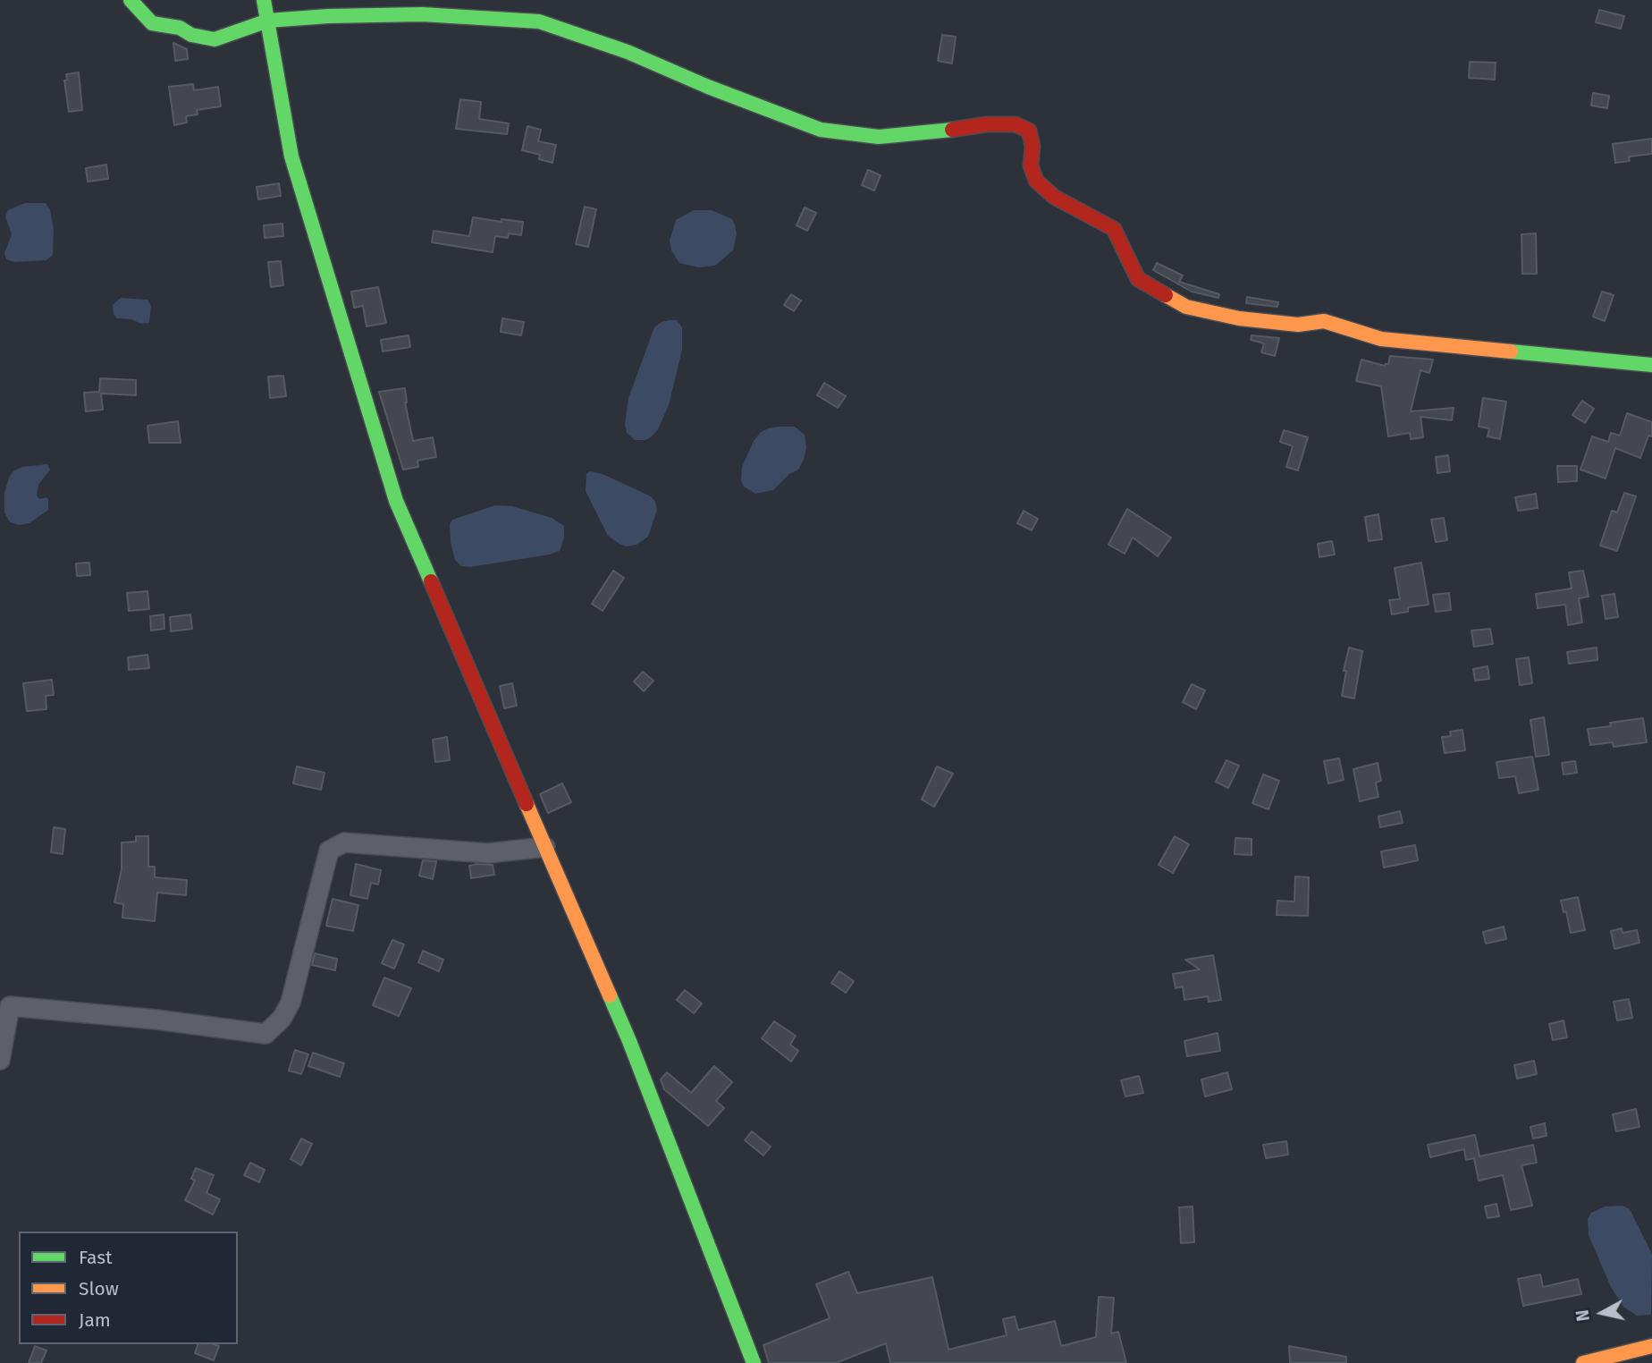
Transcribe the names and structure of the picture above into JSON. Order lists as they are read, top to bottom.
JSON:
{
  "legend": ["Fast", "Slow", "Jam"],
  "north": "left"
}
